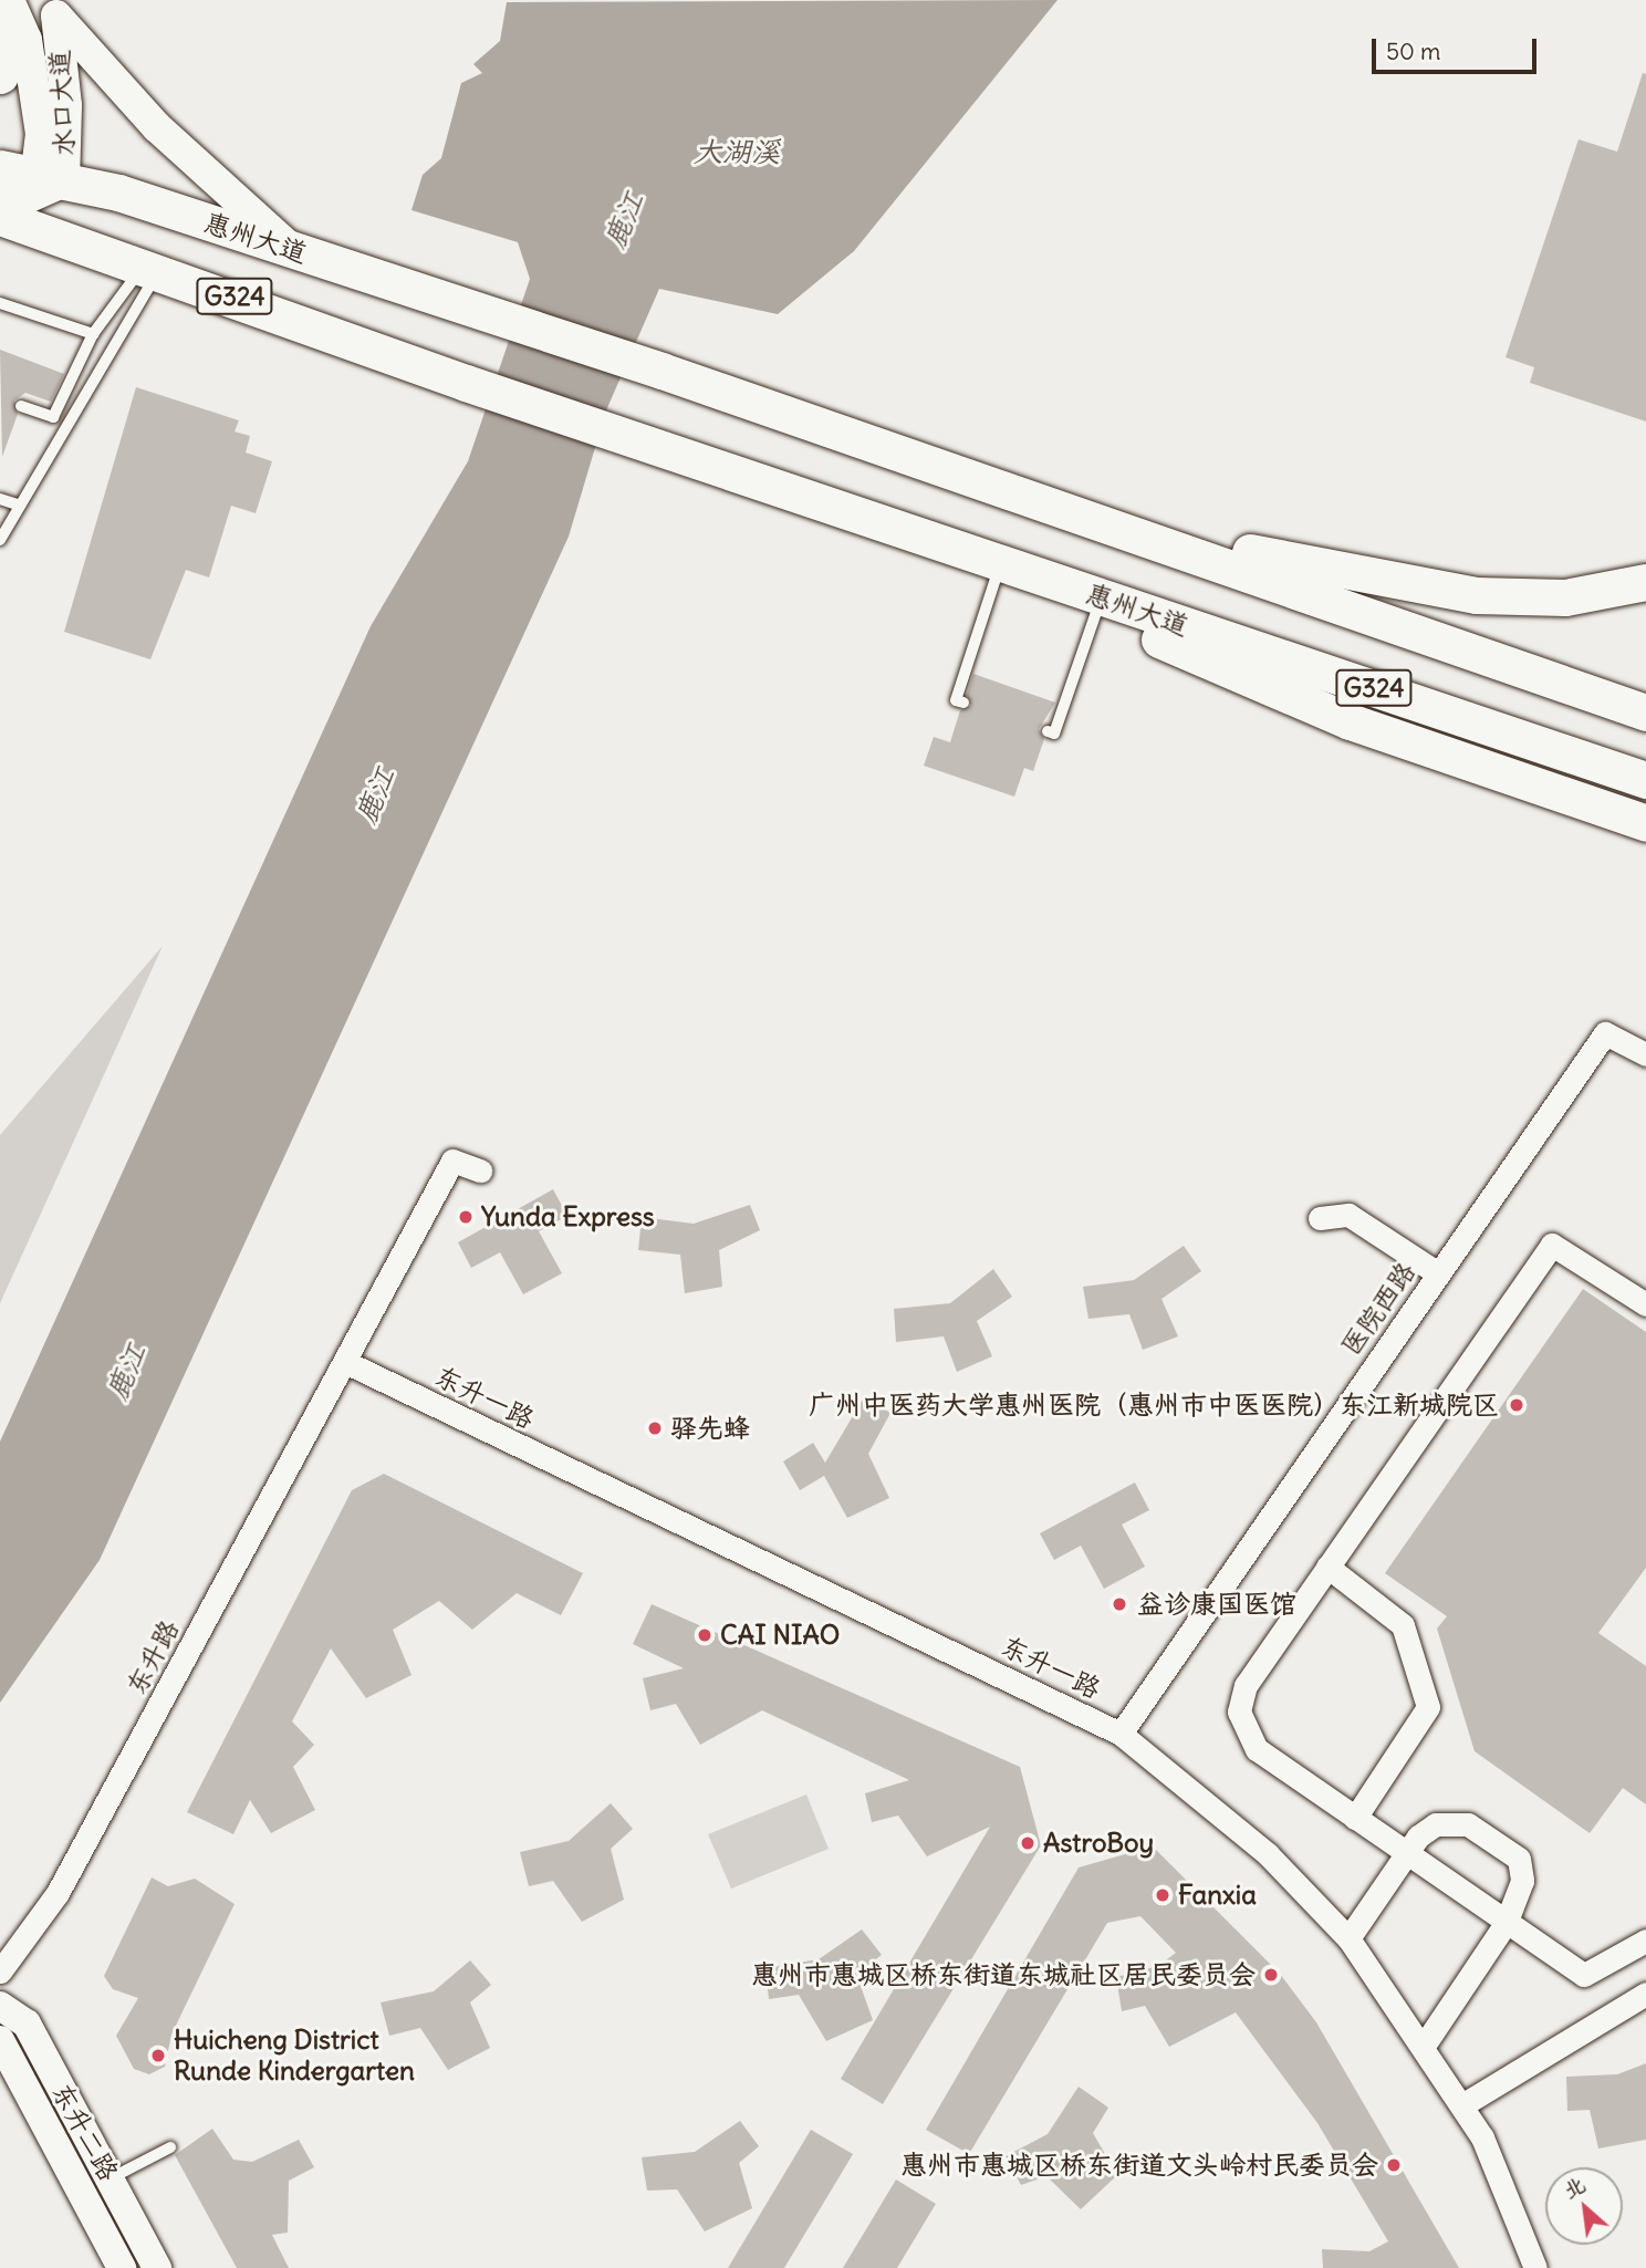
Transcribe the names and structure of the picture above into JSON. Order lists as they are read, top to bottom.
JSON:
{
  "streets": {
    "highway": ["惠州大道", "G324"],
    "main road": ["水口大道"],
    "street": [
      "医院西路",
      "东升一路",
      "东升路",
      "东升二路"
    ]
  },
  "crossings": [
    ["水口大道", "惠州大道"],
    ["惠州大道", "G324"],
    ["医院西路", "东升一路"],
    ["东升一路", "东升路"]
  ],
  "water": ["大湖溪", "鹿江"],
  "places": [
    "Yunda Express",
    "广州中医药大学惠州医院（惠州市中医医院）东江新城院区",
    "驿先蜂",
    "益诊康国医馆",
    "CAI NIAO",
    "AstroBoy",
    "Fanxia",
    "惠州市惠城区桥东街道东城社区居民委员会",
    "Huicheng District Runde Kindergarten",
    "惠州市惠城区桥东街道文头岭村民委员会"
  ],
  "scale_bar": "50 m",
  "north": "top left"
}
